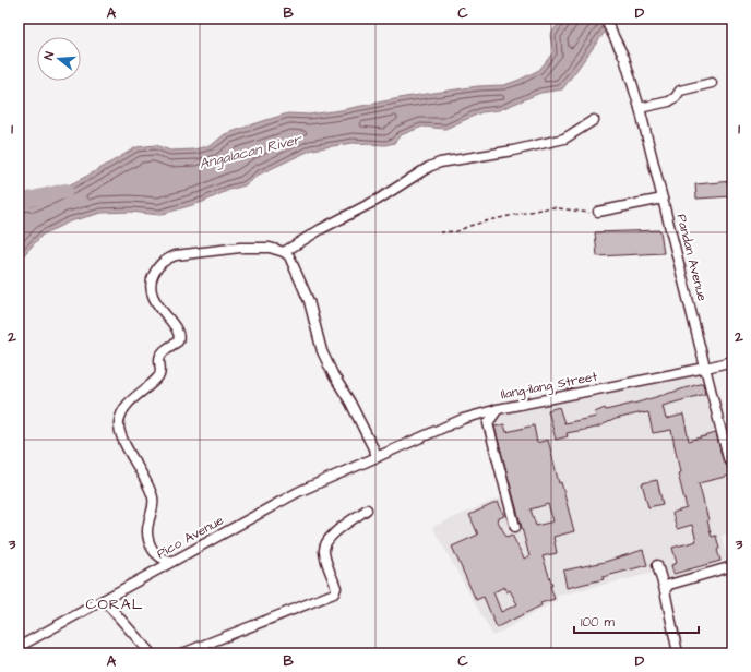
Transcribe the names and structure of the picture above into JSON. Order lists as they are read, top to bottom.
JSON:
{
  "streets": {
    "street": ["Pandan Avenue", "Ilang-ilang Street", "Pico Avenue"]
  },
  "crossings": [
    ["Pandan Avenue", "Ilang-ilang Street"],
    ["Ilang-ilang Street", "Pico Avenue"]
  ],
  "districts": ["CORAL"],
  "water": ["Angalacan River"],
  "scale_bar": "100 m",
  "north": "left",
  "grid": {
    "columns": [
      "A",
      "B",
      "C",
      "D"
    ],
    "rows": ["1", "2", "3"]
  }
}
